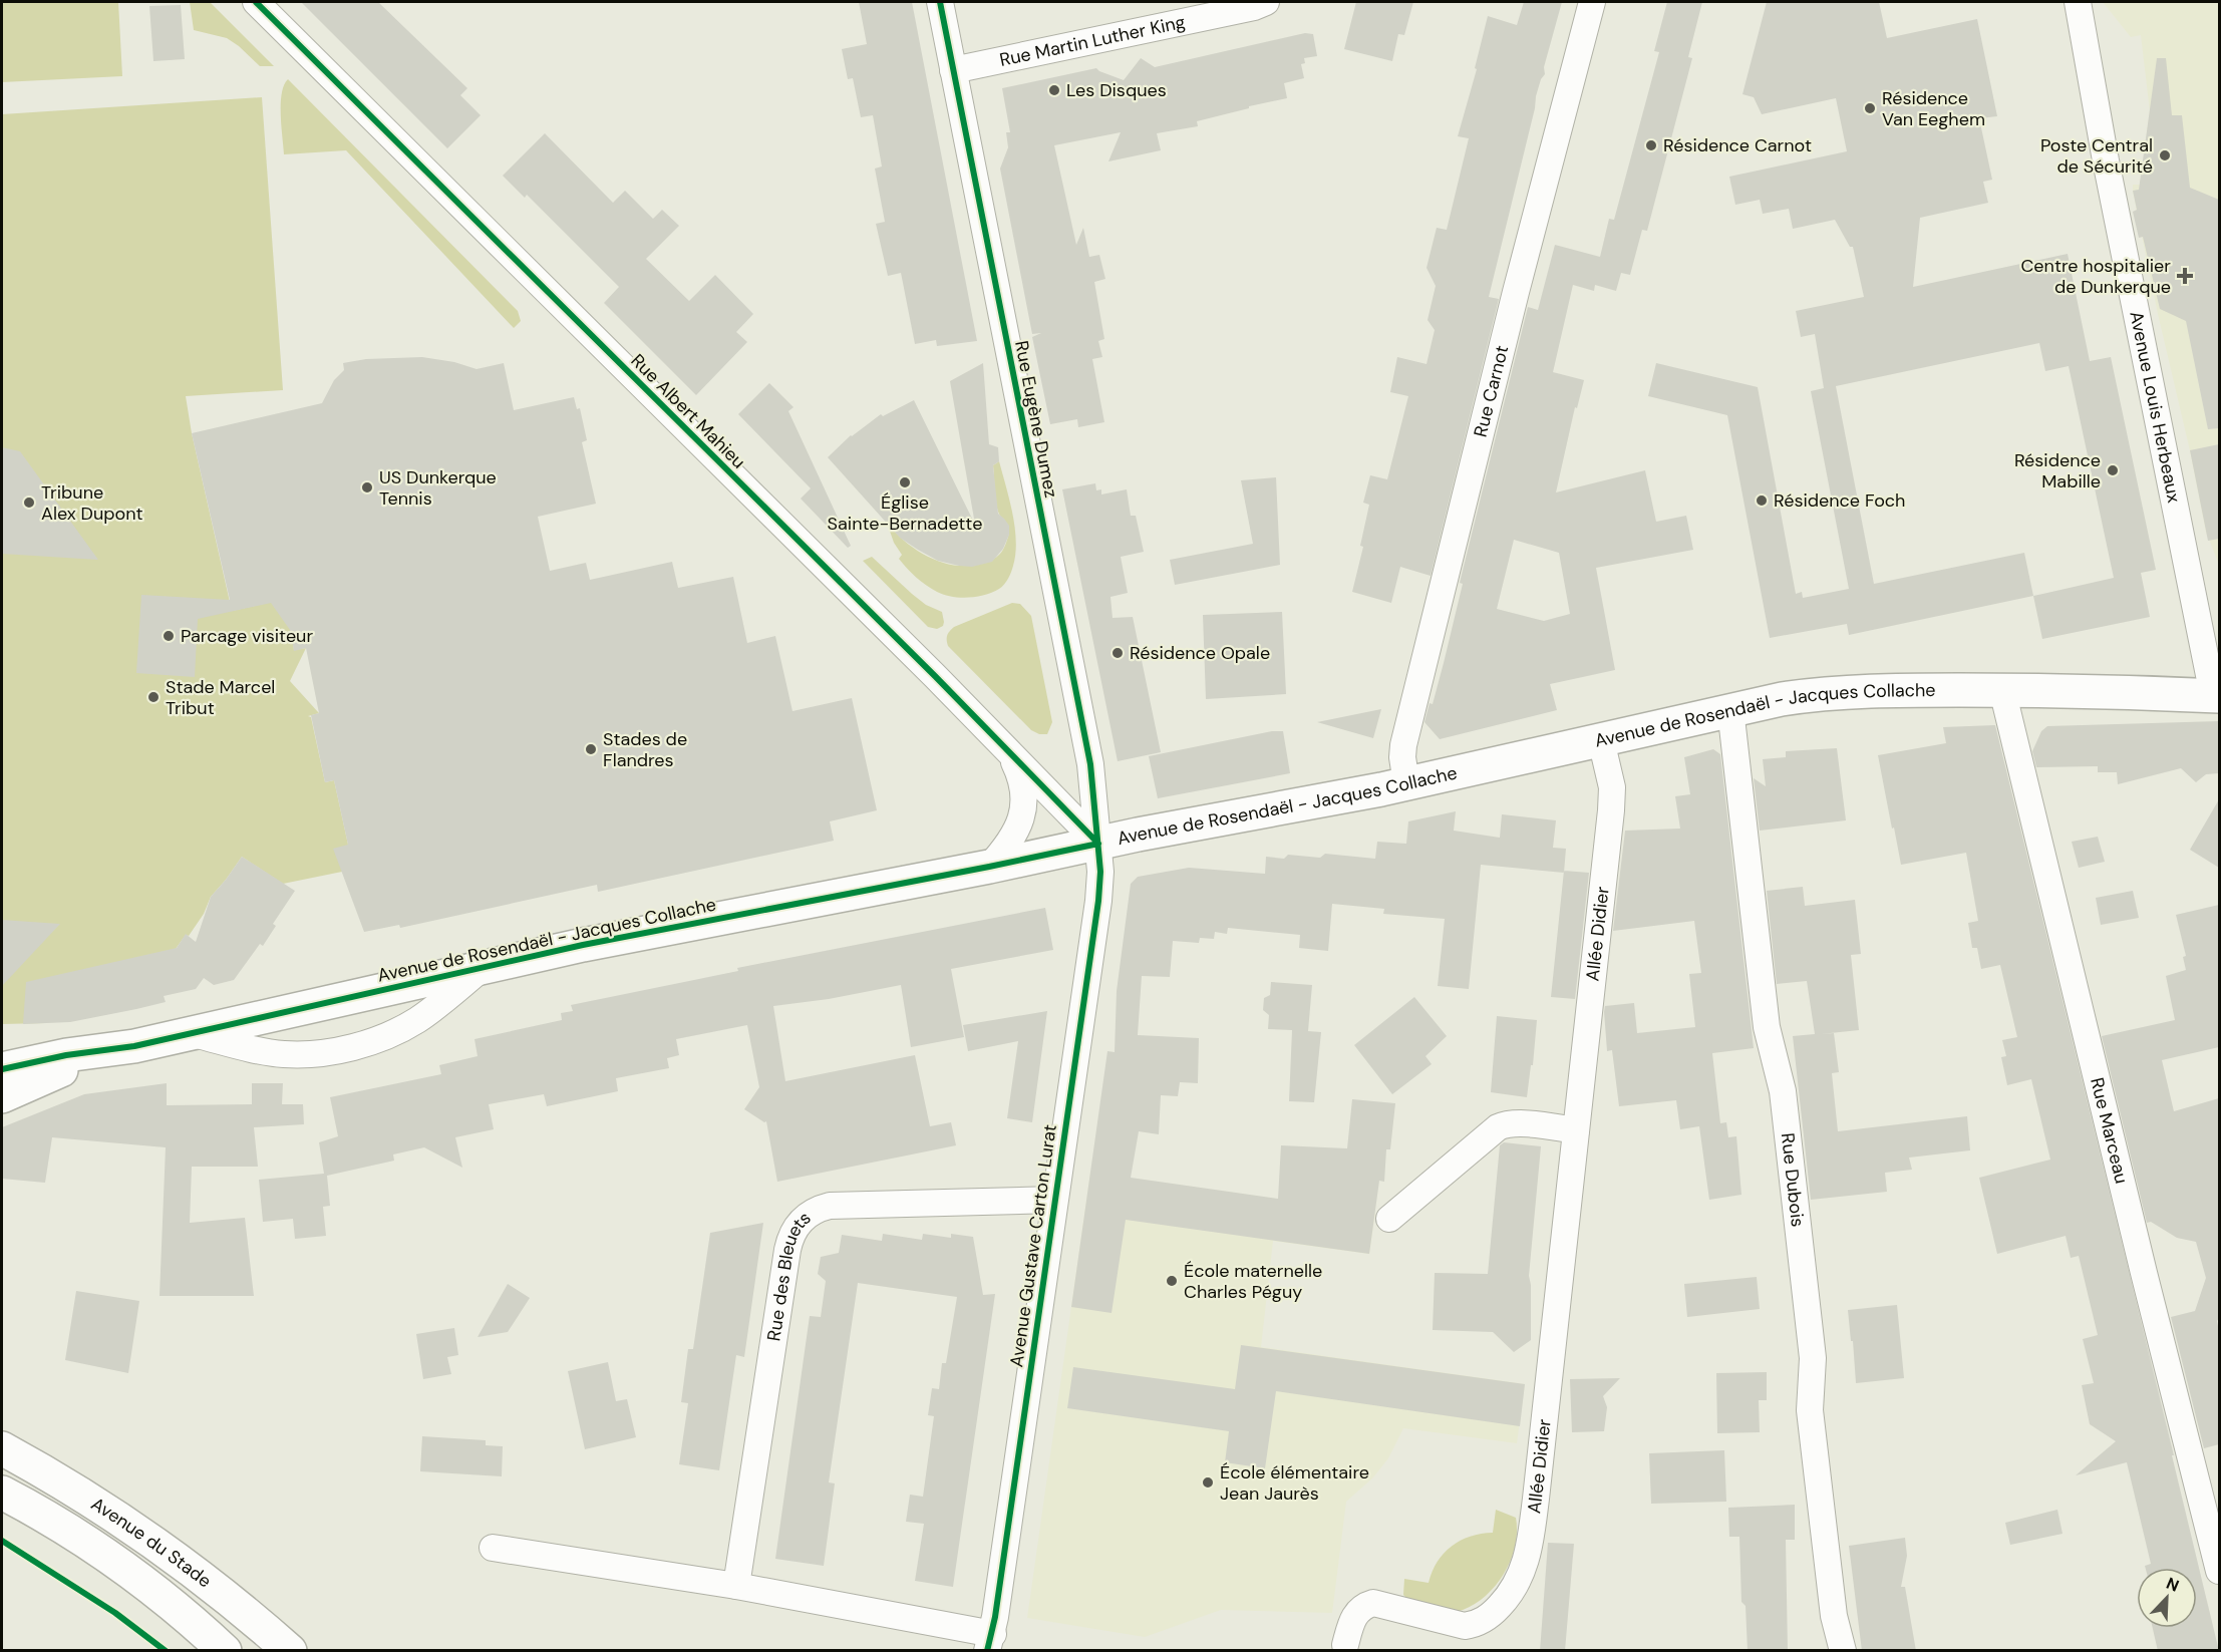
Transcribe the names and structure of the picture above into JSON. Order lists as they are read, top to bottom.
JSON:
{
  "streets": {
    "street": [
      "Rue Martin Luther King",
      "Rue Carnot",
      "Avenue Louis Herbeaux",
      "Rue Albert Mahieu",
      "Rue Eugène Dumez",
      "Avenue de Rosendaël - Jacques Collache",
      "Allée Didier",
      "Rue Marceau",
      "Rue Dubois",
      "Avenue Gustave Carton Lurat",
      "Rue des Bleuets",
      "Avenue du Stade"
    ]
  },
  "crossings": [
    ["Rue Martin Luther King", "Rue Eugène Dumez"],
    ["Rue Carnot", "Avenue de Rosendaël - Jacques Collache"],
    ["Avenue Louis Herbeaux", "Avenue de Rosendaël - Jacques Collache"],
    ["Rue Albert Mahieu", "Rue Eugène Dumez"],
    ["Rue Albert Mahieu", "Avenue de Rosendaël - Jacques Collache"],
    ["Rue Albert Mahieu", "Avenue Gustave Carton Lurat"],
    ["Rue Eugène Dumez", "Avenue de Rosendaël - Jacques Collache"],
    ["Rue Eugène Dumez", "Avenue Gustave Carton Lurat"],
    ["Avenue de Rosendaël - Jacques Collache", "Allée Didier"],
    ["Avenue de Rosendaël - Jacques Collache", "Rue Marceau"],
    ["Avenue de Rosendaël - Jacques Collache", "Rue Dubois"],
    ["Avenue de Rosendaël - Jacques Collache", "Avenue Gustave Carton Lurat"],
    ["Avenue Gustave Carton Lurat", "Rue des Bleuets"]
  ],
  "places": {
    "other": [
      "Les Disques",
      "Résidence Van Eeghem",
      "Résidence Carnot",
      "Poste Central de Sécurité",
      "Résidence Mabille",
      "Église Sainte-Bernadette",
      "US Dunkerque Tennis",
      "Résidence Foch",
      "Tribune Alex Dupont",
      "Parcage visiteur",
      "Résidence Opale",
      "Stade Marcel Tribut",
      "Stades de Flandres",
      "École maternelle Charles Péguy",
      "École élémentaire Jean Jaurès"
    ],
    "health": ["Centre hospitalier de Dunkerque"]
  },
  "north": "top right"
}
